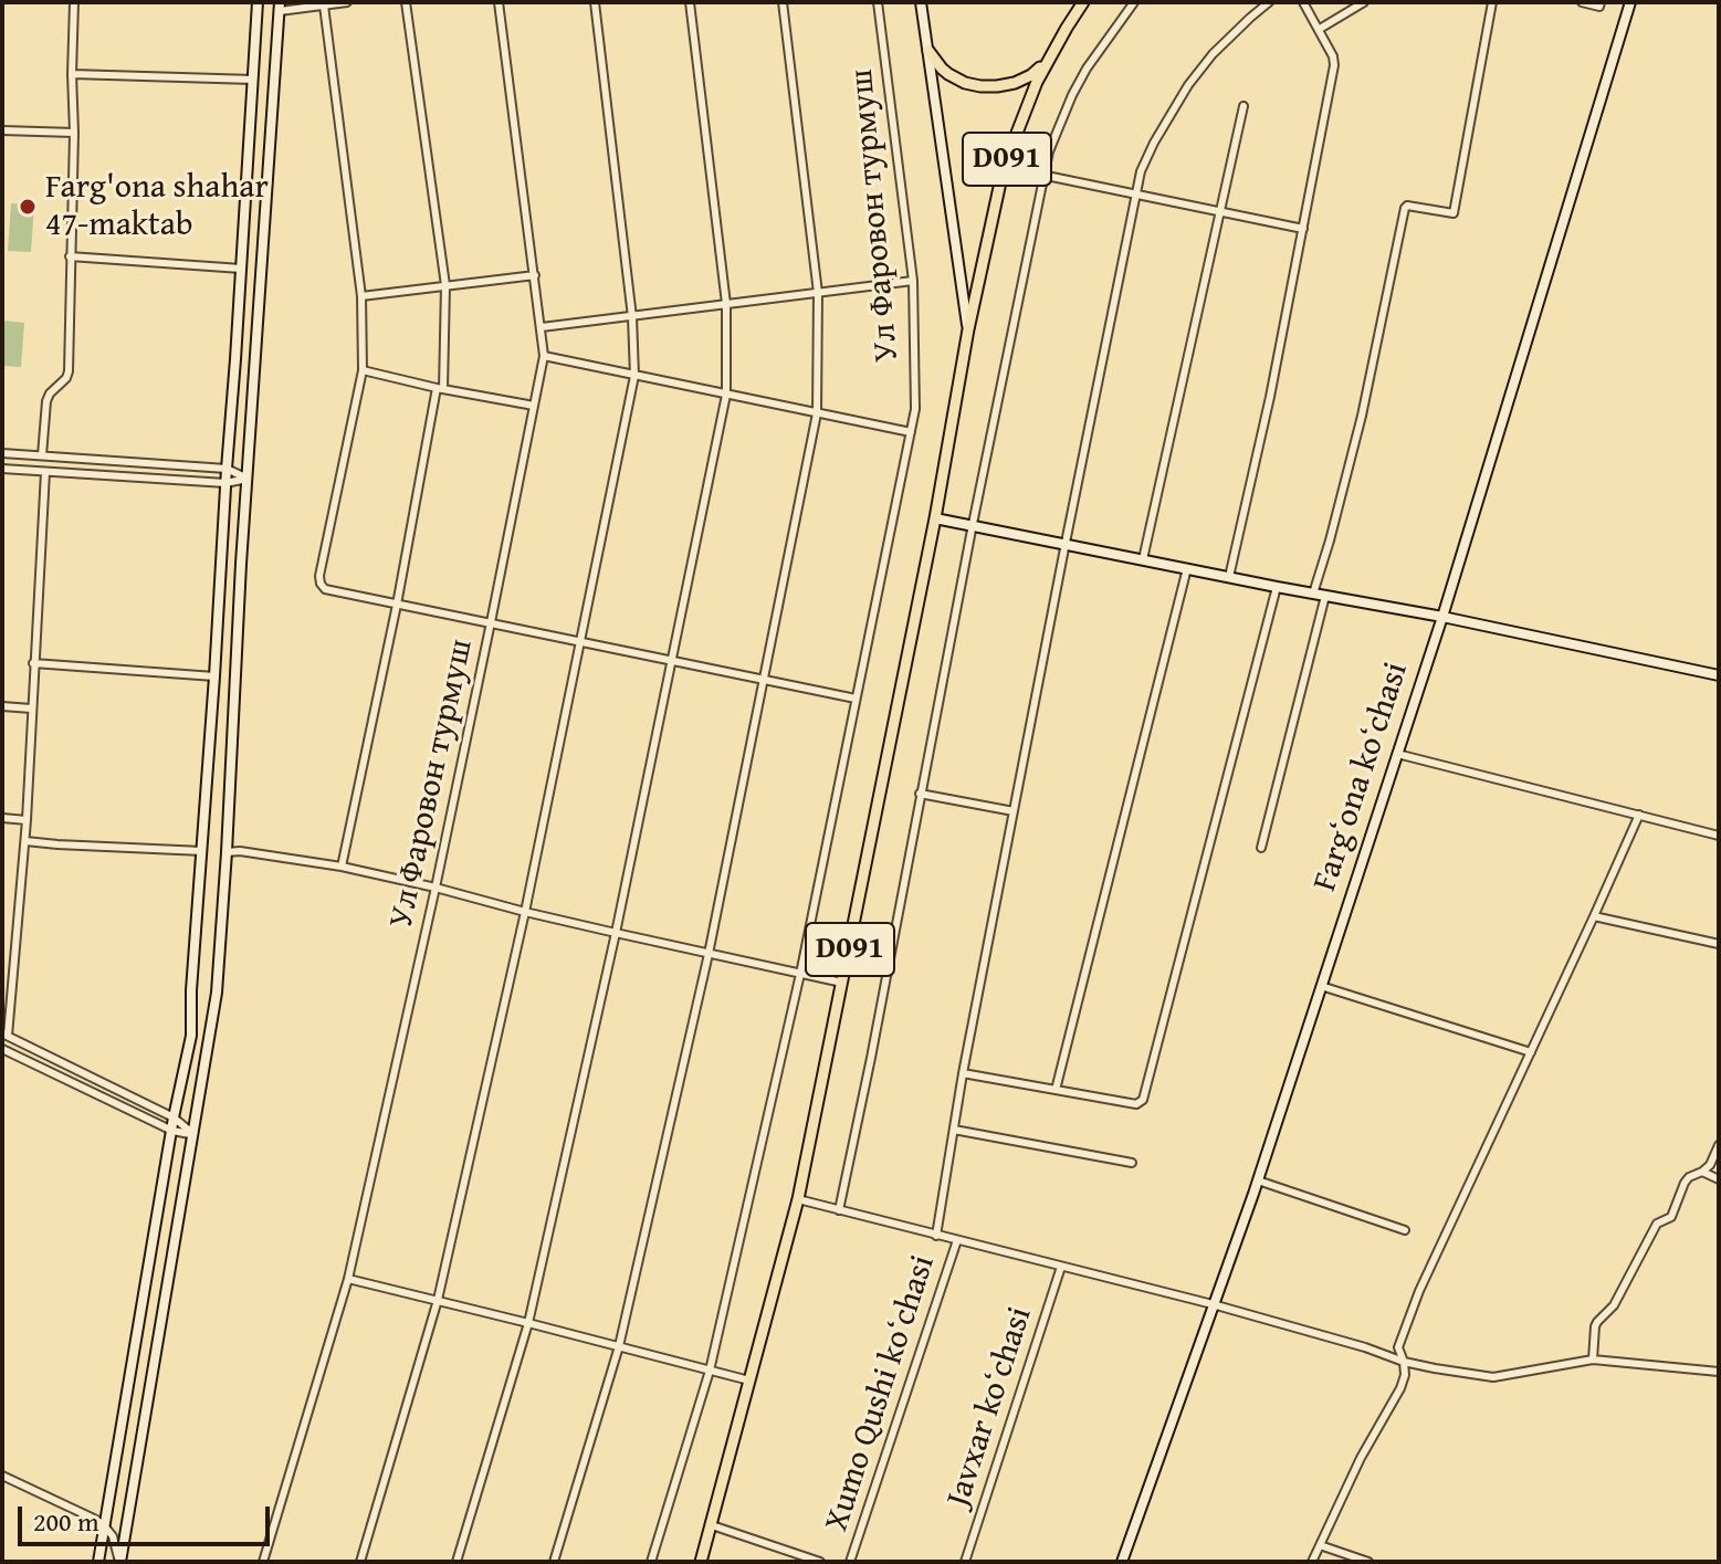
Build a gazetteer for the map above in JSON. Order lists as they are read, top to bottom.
{
  "streets": {
    "main road": ["D091"],
    "street": [
      "Ул Фаровон турмуш",
      "Fargʻona koʻchasi",
      "Xumo Qushi koʻchasi",
      "Javxar koʻchasi"
    ]
  },
  "places": ["Farg'ona shahar 47-maktab"],
  "scale_bar": "200 m"
}
